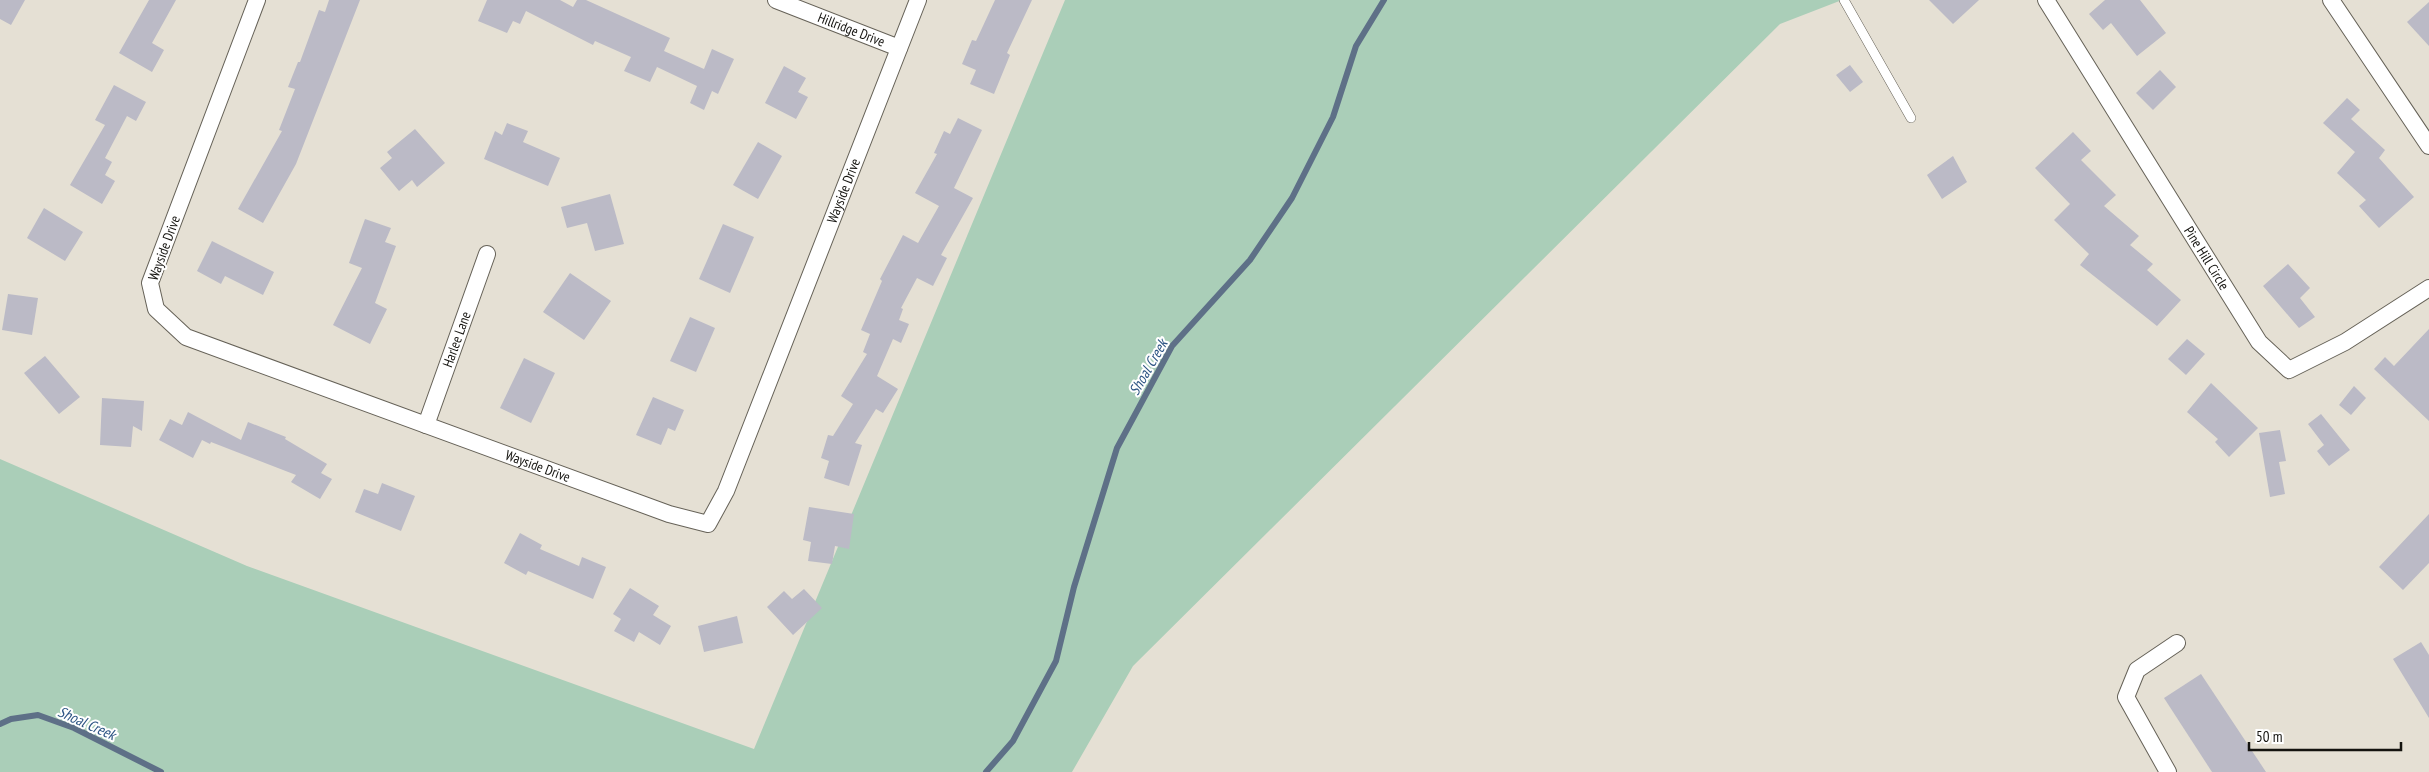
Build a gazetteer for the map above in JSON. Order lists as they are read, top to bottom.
{
  "streets": {
    "street": [
      "Hillridge Drive",
      "Wayside Drive",
      "Pine Hill Circle",
      "Harlee Lane"
    ]
  },
  "crossings": [
    ["Hillridge Drive", "Wayside Drive"],
    ["Wayside Drive", "Harlee Lane"]
  ],
  "water": ["Shoal Creek"],
  "scale_bar": "50 m"
}
